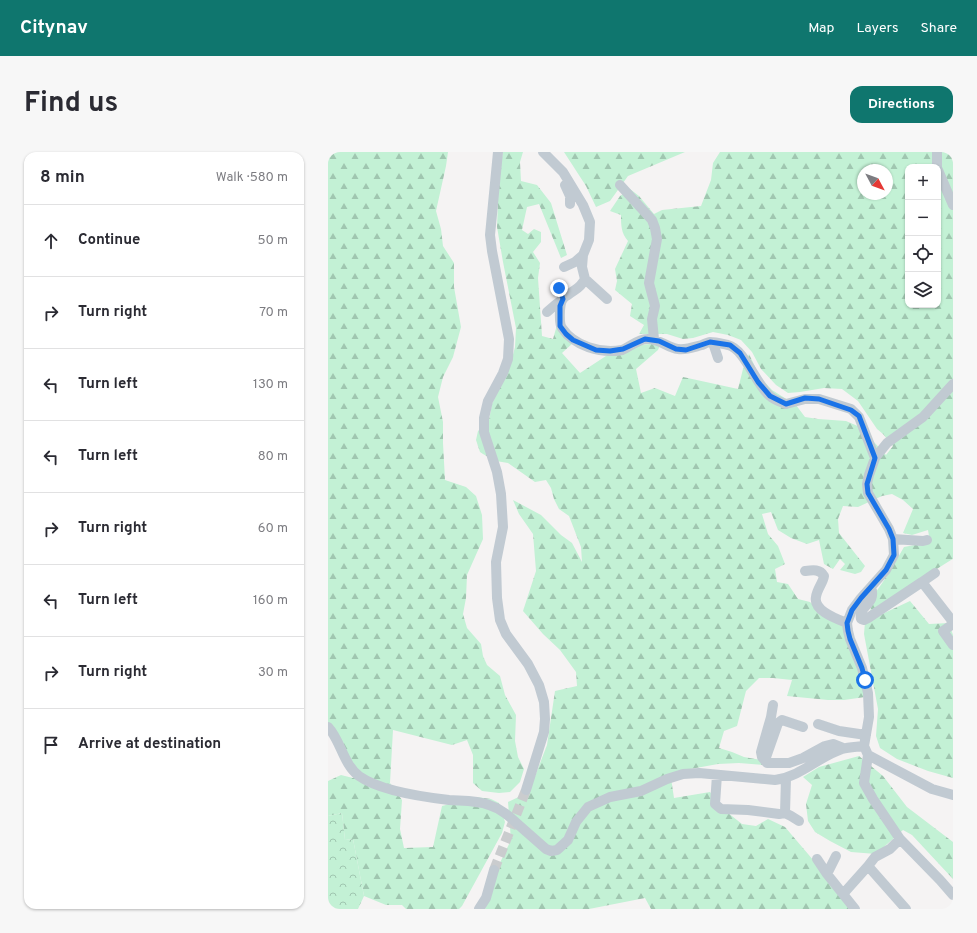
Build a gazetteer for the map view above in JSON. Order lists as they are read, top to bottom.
{
  "north": "bottom right",
  "page": {
    "header": "Citynav",
    "nav": ["Map", "Layers", "Share"],
    "title": "Find us",
    "buttons": "Directions",
    "heading": ["8 min", "Walk · 580 m"],
    "map_buttons": ["+", "−"],
    "list": [
      ["Continue", "50 m"],
      ["Turn right", "70 m"],
      ["Turn left", "130 m"],
      ["Turn left", "80 m"],
      ["Turn right", "60 m"],
      ["Turn left", "160 m"],
      ["Turn right", "30 m"],
      "Arrive at destination"
    ]
  }
}
